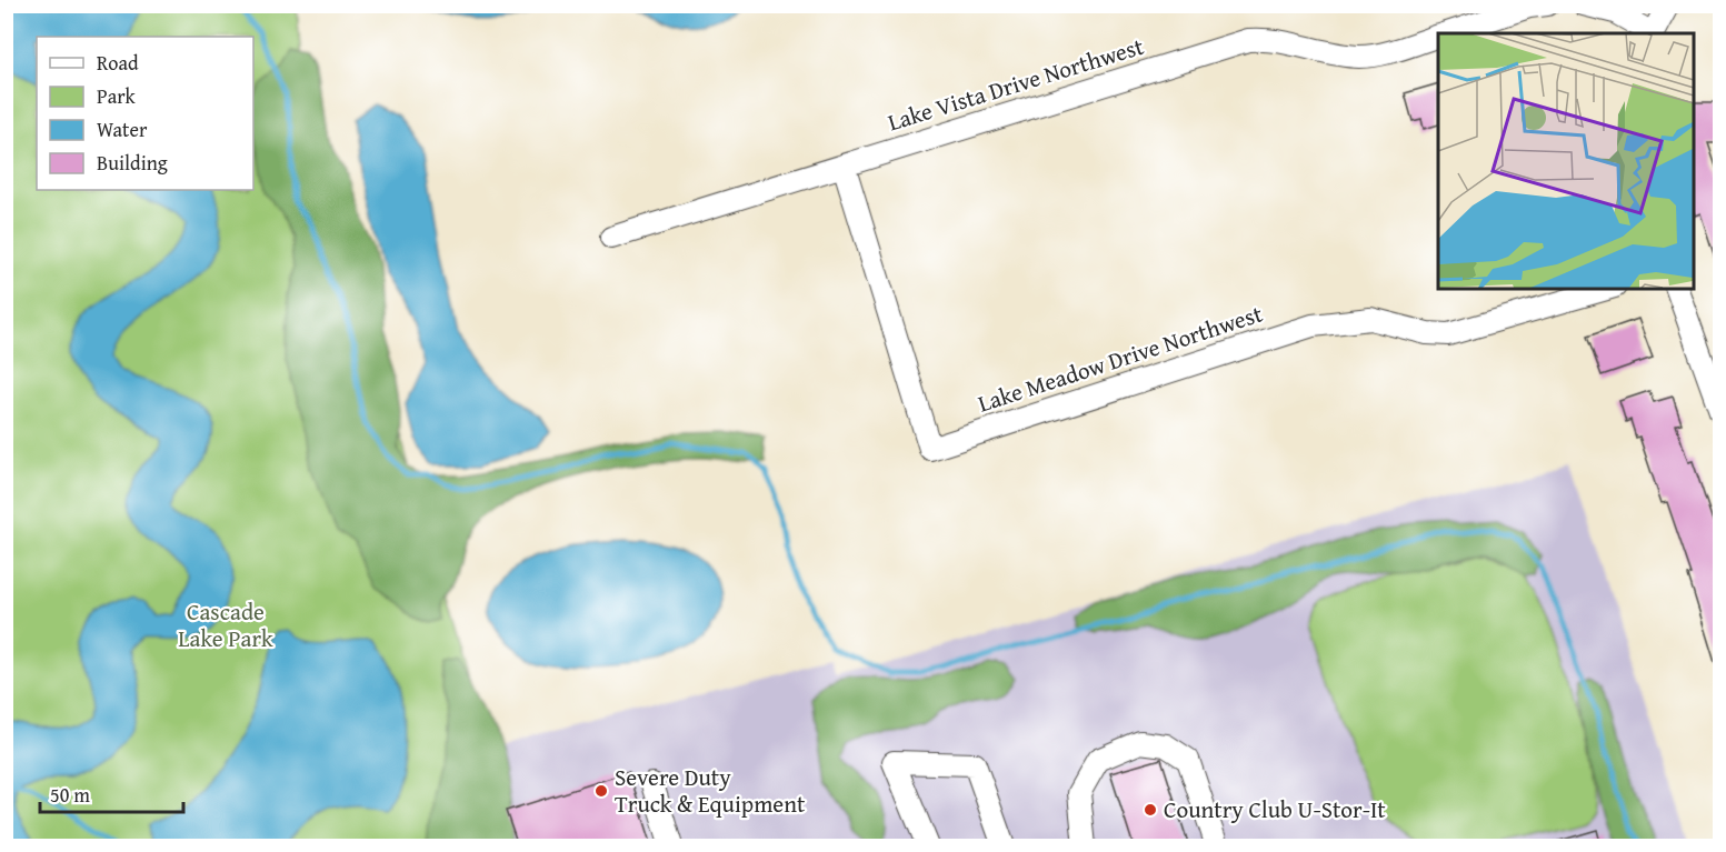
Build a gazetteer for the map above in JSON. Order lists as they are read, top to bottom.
{
  "streets": {
    "street": ["Lake Vista Drive Northwest", "Lake Meadow Drive Northwest"]
  },
  "crossings": [
    ["Lake Vista Drive Northwest", "Lake Meadow Drive Northwest"]
  ],
  "parks": ["Cascade Lake Park"],
  "places": ["Severe Duty Truck & Equipment", "Country Club U-Stor-It"],
  "legend": [
    "Road",
    "Park",
    "Water",
    "Building"
  ],
  "scale_bar": "50 m"
}
